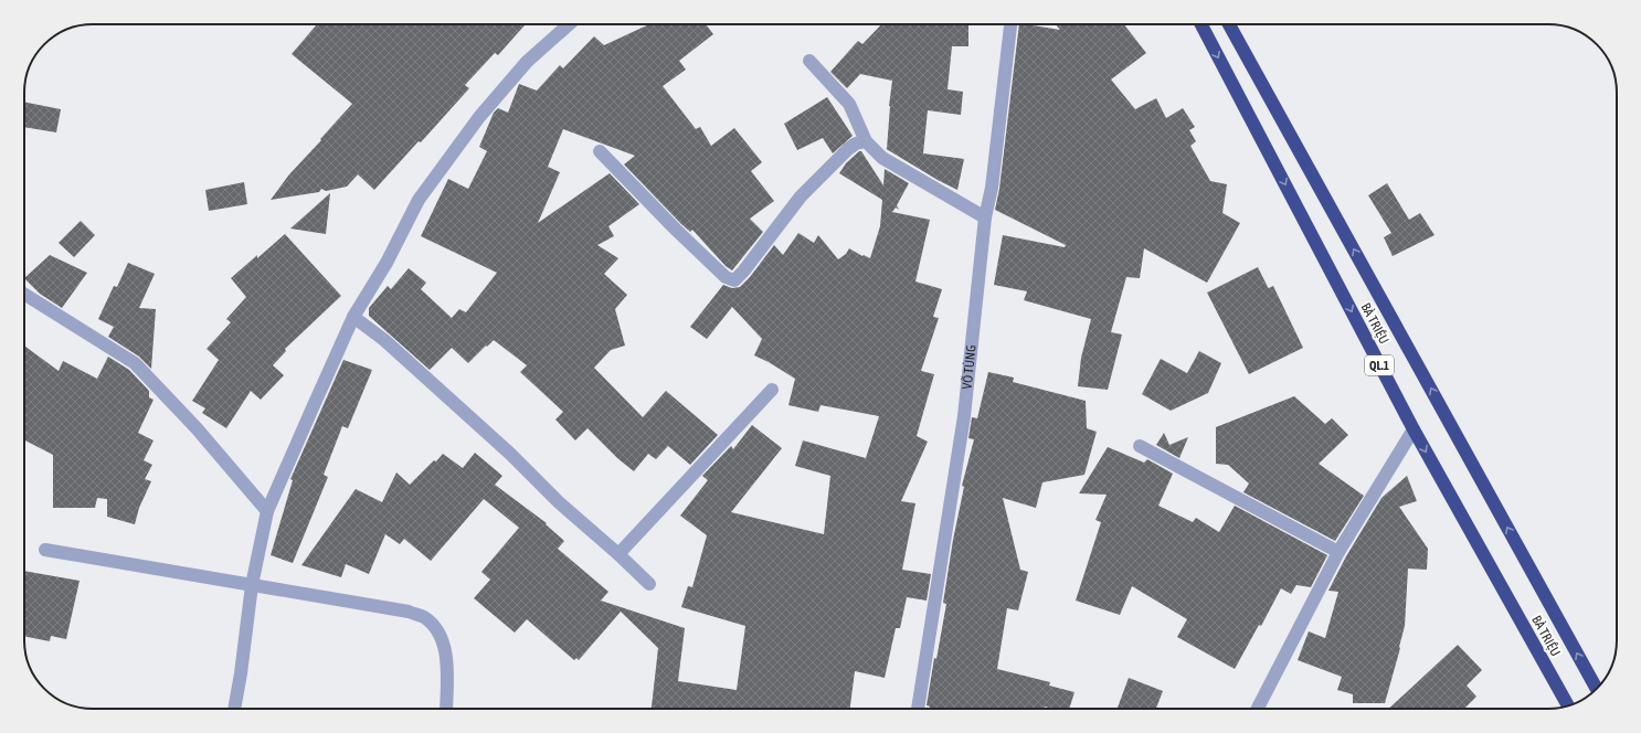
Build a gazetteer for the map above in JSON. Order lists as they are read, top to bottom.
{
  "streets": {
    "highway": ["BÀ TRIỆU", "QL.1"],
    "street": ["VÕ TÙNG"]
  }
}
